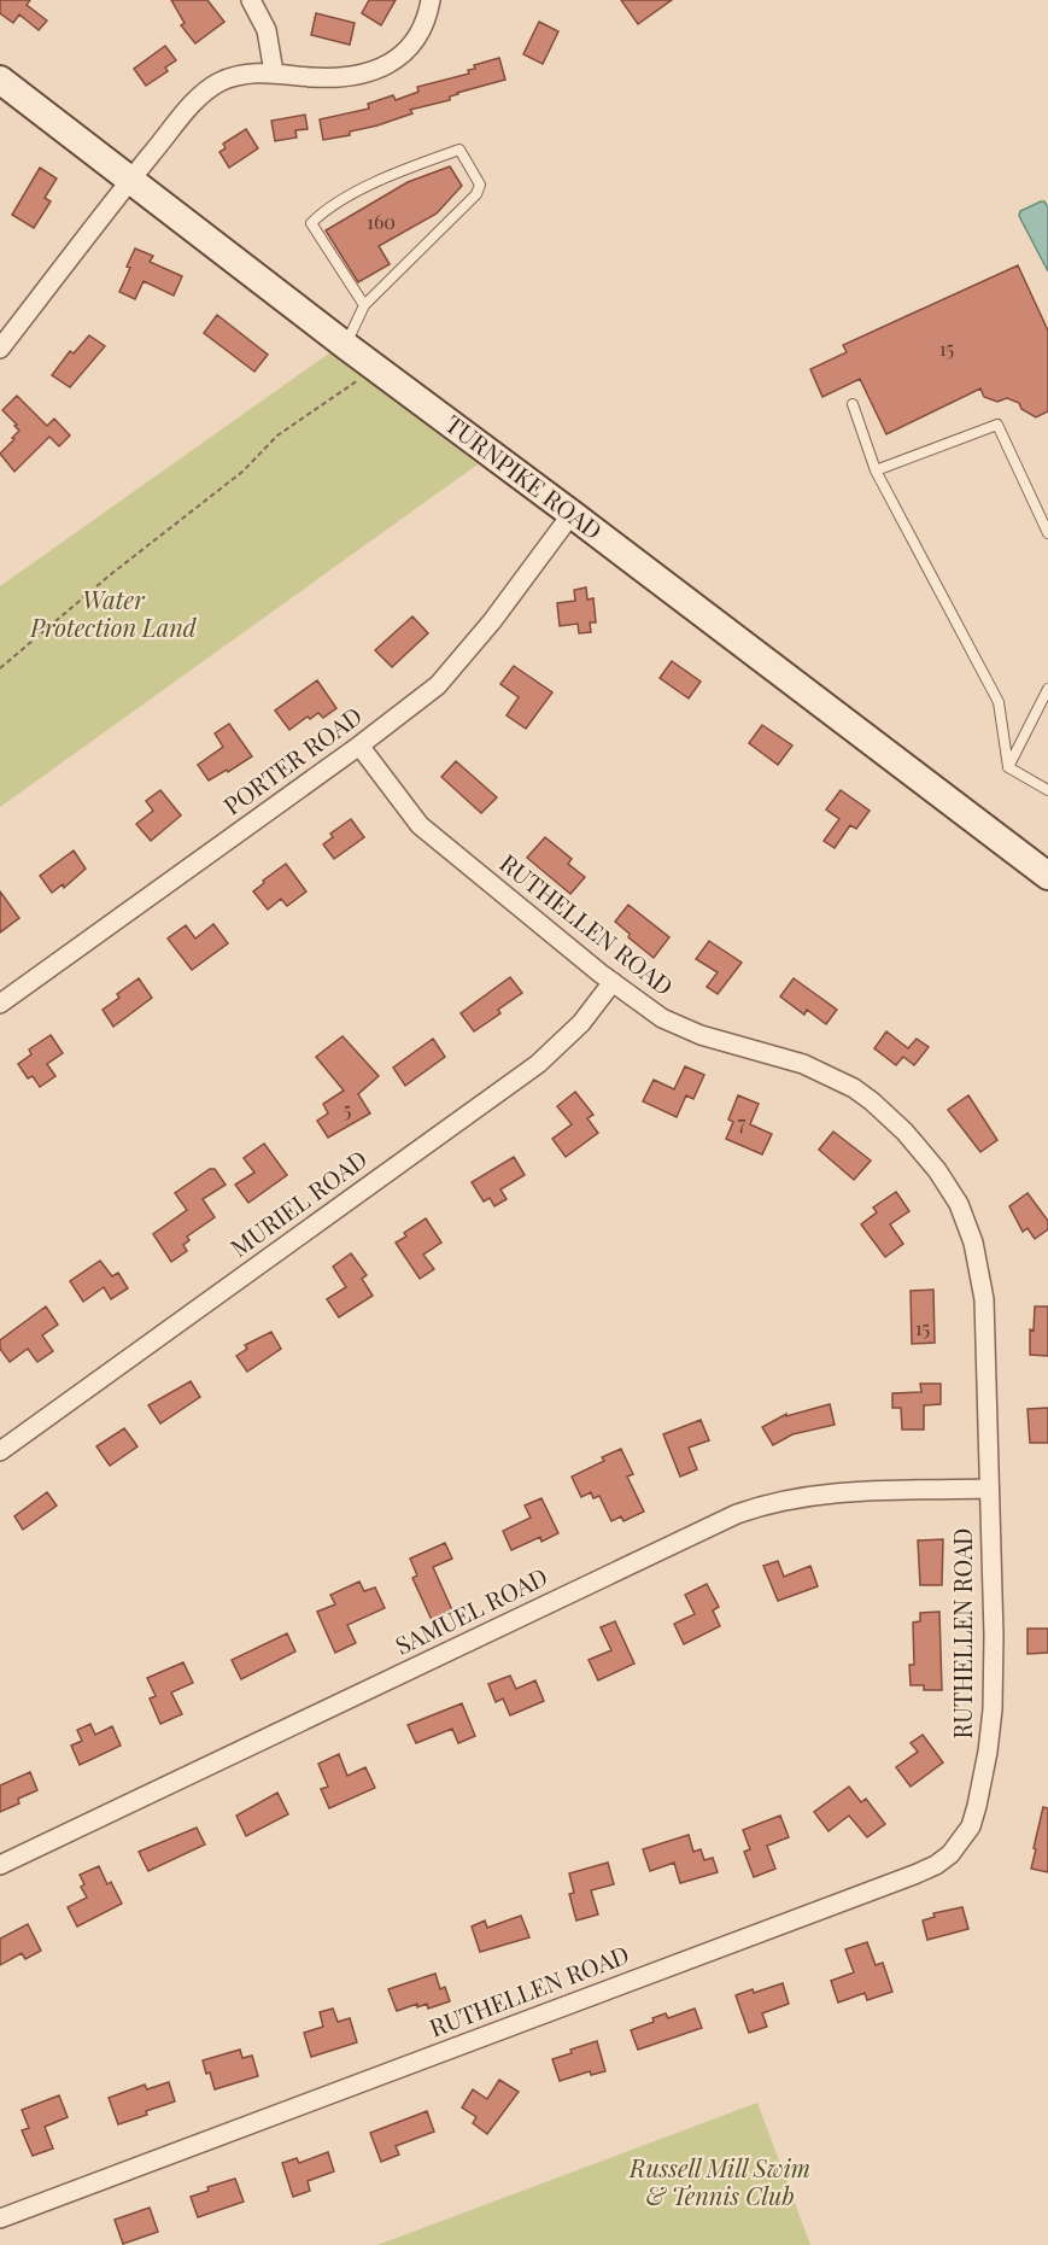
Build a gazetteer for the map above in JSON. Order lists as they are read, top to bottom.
{
  "streets": {
    "main road": ["TURNPIKE ROAD"],
    "street": [
      "PORTER ROAD",
      "RUTHELLEN ROAD",
      "MURIEL ROAD",
      "SAMUEL ROAD"
    ]
  },
  "crossings": [
    ["TURNPIKE ROAD", "PORTER ROAD"],
    ["PORTER ROAD", "RUTHELLEN ROAD"],
    ["RUTHELLEN ROAD", "MURIEL ROAD"],
    ["RUTHELLEN ROAD", "SAMUEL ROAD"]
  ],
  "parks": ["Water Protection Land", "Russell Mill Swim & Tennis Club"],
  "house_numbers": [
    "160",
    "15",
    "5",
    "7",
    "15"
  ]
}
